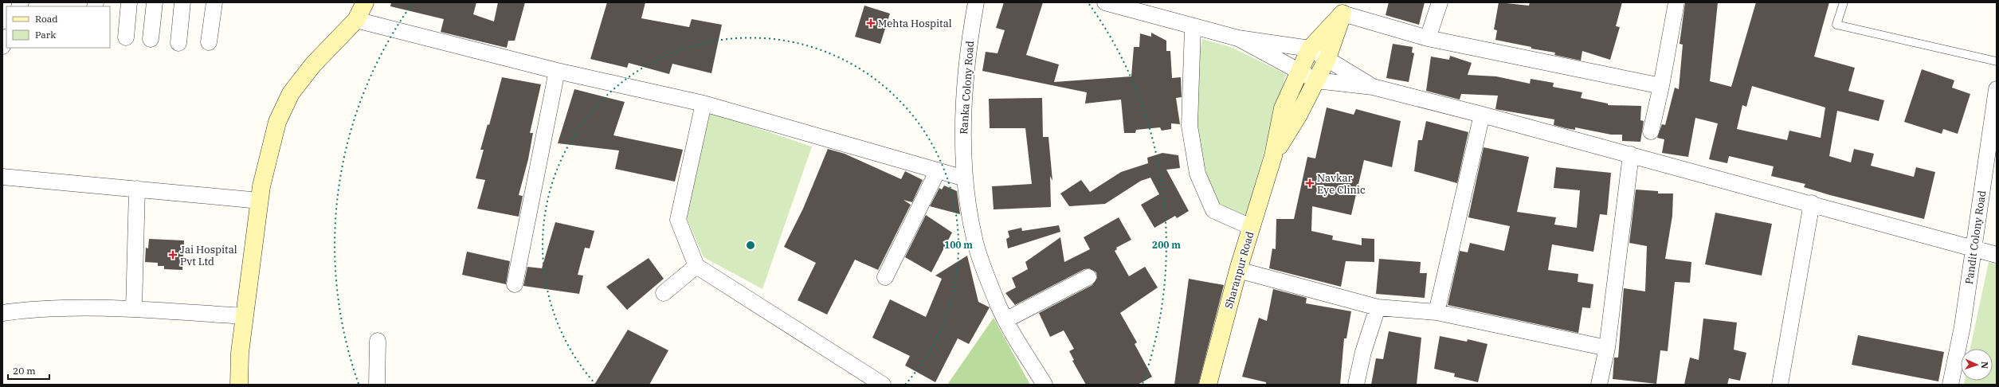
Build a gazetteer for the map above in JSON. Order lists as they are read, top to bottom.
{
  "streets": {
    "main road": ["Sharanpur Road"],
    "street": ["Ranka Colony Road", "Pandit Colony Road"]
  },
  "places": {
    "health": ["Mehta Hospital", "Navkar Eye Clinic", "Jai Hospital Pvt Ltd"]
  },
  "legend": ["Road", "Park"],
  "scale_bar": "20 m",
  "north": "right",
  "rings": ["100 m", "200 m"]
}
